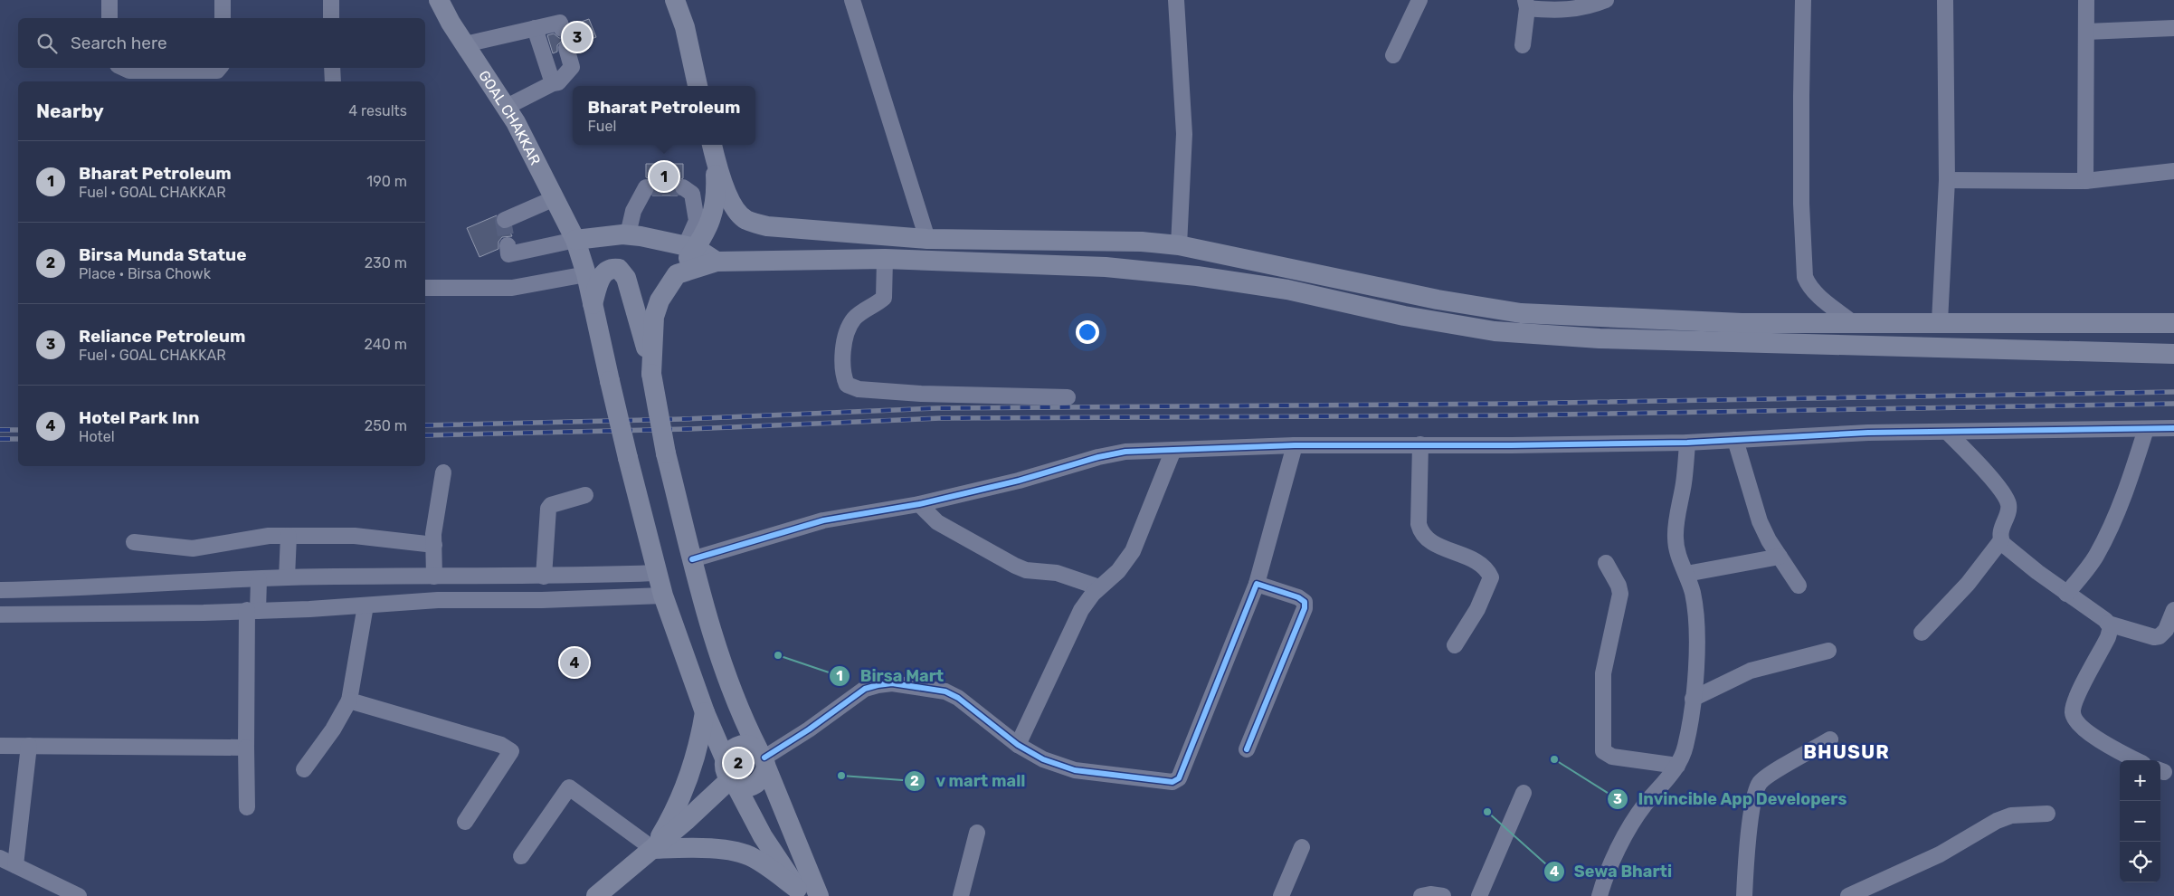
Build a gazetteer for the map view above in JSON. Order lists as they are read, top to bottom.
{
  "streets": {
    "main road": ["GOAL CHAKKAR"]
  },
  "districts": ["BHUSUR"],
  "places": [
    "Birsa Mart",
    "Invincible App Developers",
    "v mart mall",
    "Sewa Bharti"
  ],
  "page": {
    "search": "Search here",
    "pins": [
      "3",
      "1",
      "4",
      "2"
    ],
    "heading": ["Nearby", "4 results"],
    "popup": ["Bharat Petroleum", "Fuel"],
    "list": [
      {
        "mark": "1",
        "name": "Bharat Petroleum",
        "note": "Fuel · GOAL CHAKKAR",
        "value": "190 m"
      },
      {
        "mark": "2",
        "name": "Birsa Munda Statue",
        "note": "Place · Birsa Chowk",
        "value": "230 m"
      },
      {
        "mark": "3",
        "name": "Reliance Petroleum",
        "note": "Fuel · GOAL CHAKKAR",
        "value": "240 m"
      },
      {
        "mark": "4",
        "name": "Hotel Park Inn",
        "note": "Hotel",
        "value": "250 m"
      }
    ],
    "map_buttons": ["+", "−"]
  }
}
